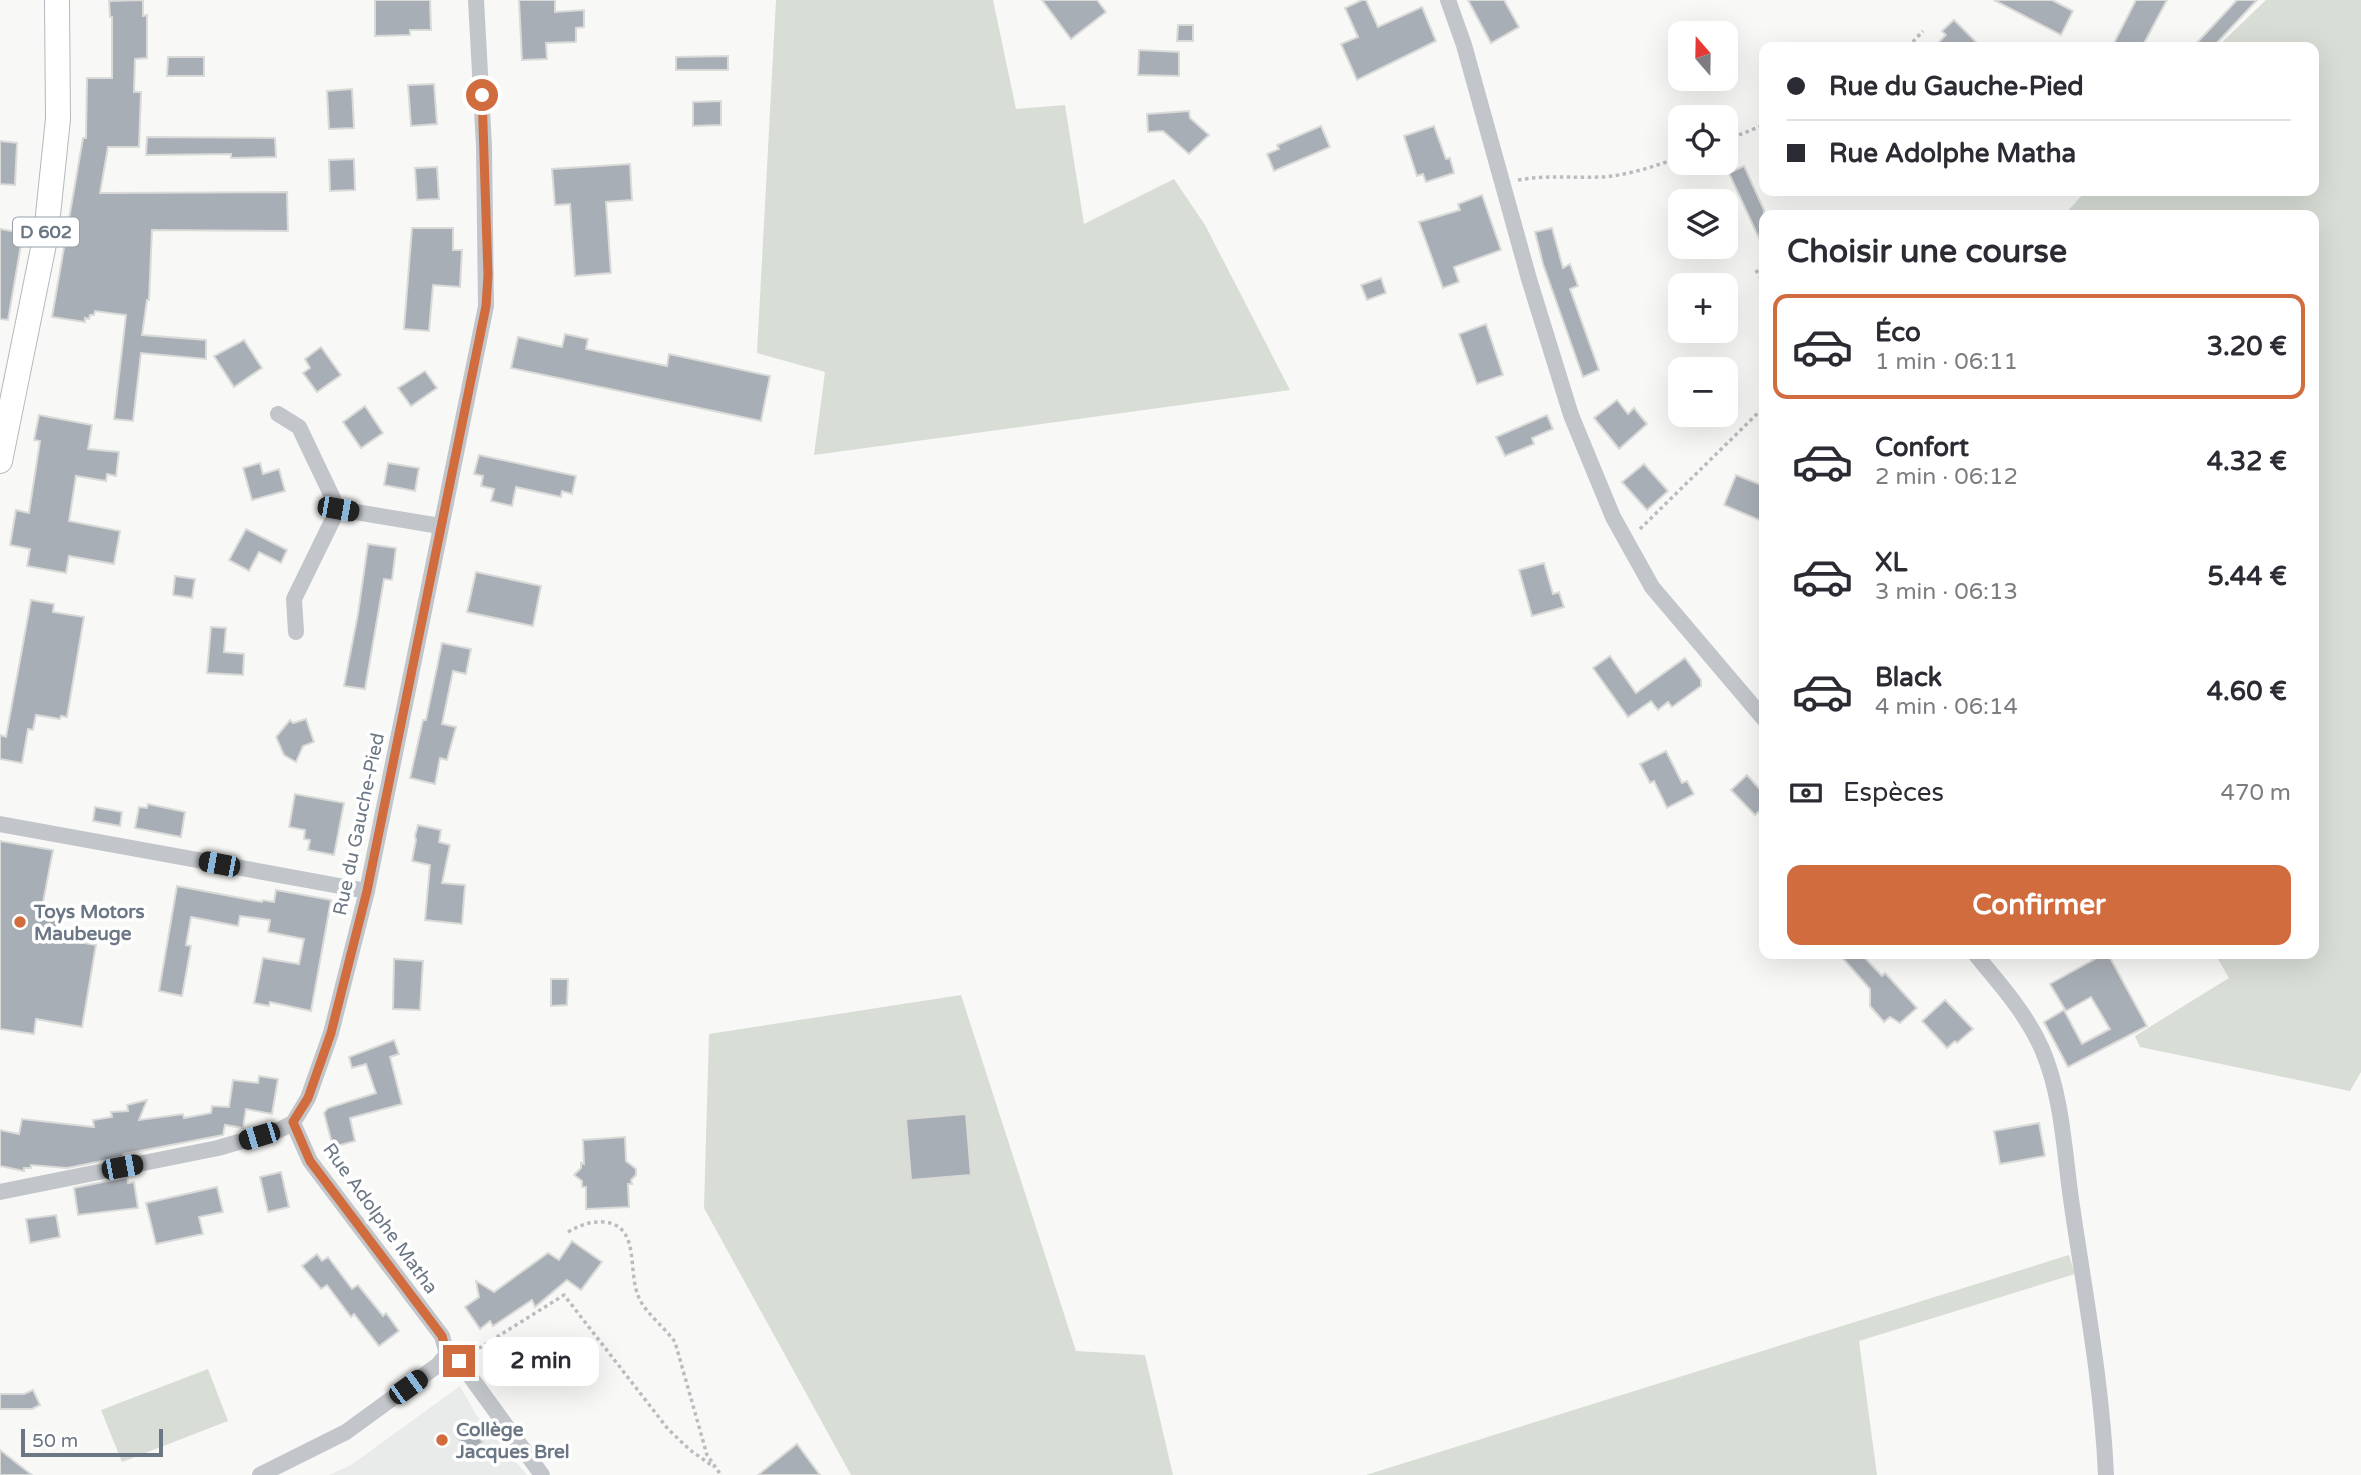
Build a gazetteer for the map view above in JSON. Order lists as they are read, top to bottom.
{
  "streets": {
    "main road": ["D 602"],
    "street": ["Rue du Gauche-Pied", "Rue Adolphe Matha"]
  },
  "crossings": [
    ["Rue du Gauche-Pied", "Rue Adolphe Matha"]
  ],
  "places": ["Toys Motors Maubeuge", "Collège Jacques Brel"],
  "scale_bar": "50 m",
  "north": "top",
  "page": {
    "map_buttons": ["+", "−"],
    "banner": ["Rue du Gauche-Pied", "Rue Adolphe Matha"],
    "heading": "Choisir une course",
    "list": [
      {
        "name": "Éco",
        "note": "1 min · 06:11",
        "value": "3.20 €"
      },
      {
        "name": "Confort",
        "note": "2 min · 06:12",
        "value": "4.32 €"
      },
      {
        "name": "XL",
        "note": "3 min · 06:13",
        "value": "5.44 €"
      },
      {
        "name": "Black",
        "note": "4 min · 06:14",
        "value": "4.60 €"
      }
    ],
    "pay": ["Espèces", "470 m"],
    "buttons": "Confirmer",
    "bubble": "2 min",
    "scale": "50 m"
  }
}
